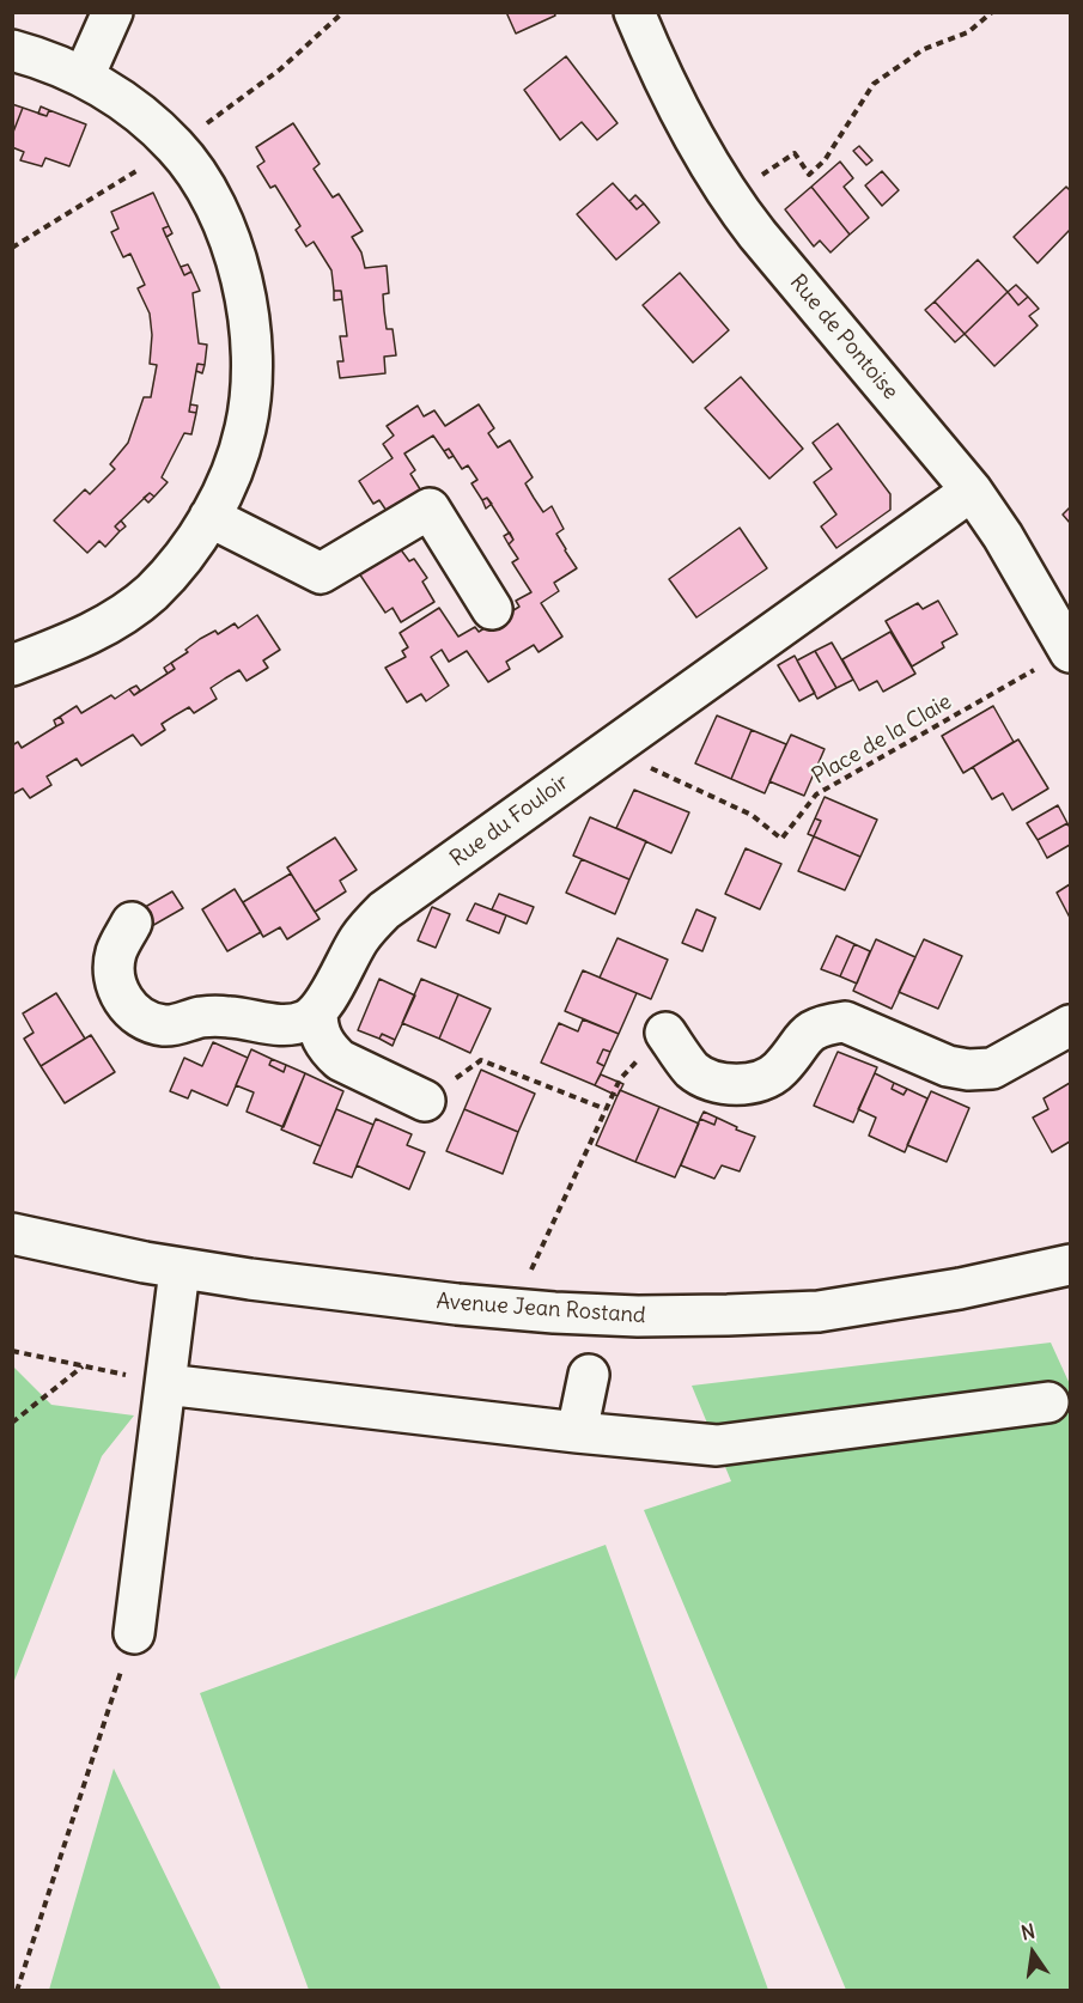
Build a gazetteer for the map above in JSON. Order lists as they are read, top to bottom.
{
  "streets": {
    "street": ["Rue de Pontoise", "Rue du Fouloir", "Avenue Jean Rostand"],
    "path": ["Place de la Claie"]
  },
  "crossings": [
    ["Rue de Pontoise", "Place de la Claie"],
    ["Rue de Pontoise", "Rue du Fouloir"],
    ["Place de la Claie", "Rue du Fouloir"]
  ],
  "north": "top"
}
